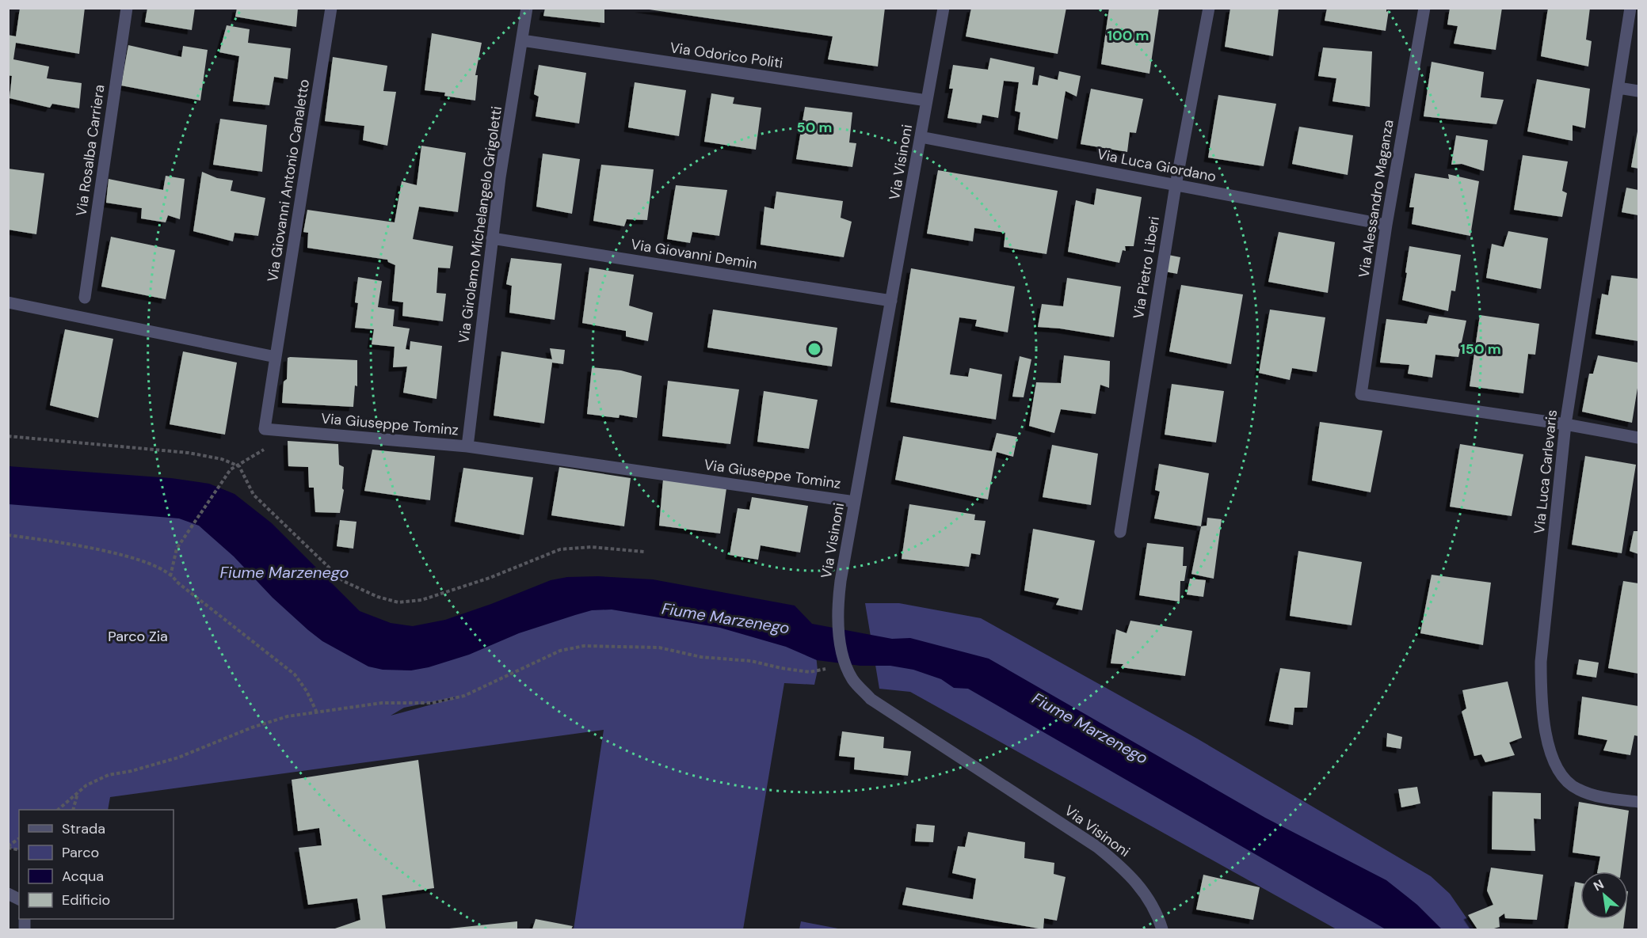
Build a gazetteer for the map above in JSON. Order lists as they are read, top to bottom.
{
  "streets": {
    "street": [
      "Via Odorico Politi",
      "Via Rosalba Carriera",
      "Via Visinoni",
      "Via Luca Giordano",
      "Via Giovanni Antonio Canaletto",
      "Via Alessandro Maganza",
      "Via Girolamo Michelangelo Grigoletti",
      "Via Giovanni Demin",
      "Via Pietro Liberi",
      "Via Giuseppe Tominz",
      "Via Luca Carlevaris"
    ]
  },
  "crossings": [
    ["Via Odorico Politi", "Via Visinoni"],
    ["Via Odorico Politi", "Via Girolamo Michelangelo Grigoletti"],
    ["Via Visinoni", "Via Luca Giordano"],
    ["Via Visinoni", "Via Giovanni Demin"],
    ["Via Visinoni", "Via Giuseppe Tominz"],
    ["Via Luca Giordano", "Via Alessandro Maganza"],
    ["Via Luca Giordano", "Via Pietro Liberi"],
    ["Via Alessandro Maganza", "Via Luca Carlevaris"],
    ["Via Girolamo Michelangelo Grigoletti", "Via Giovanni Demin"],
    ["Via Girolamo Michelangelo Grigoletti", "Via Giuseppe Tominz"]
  ],
  "water": ["Fiume Marzenego"],
  "parks": ["Parco Zia"],
  "legend": [
    "Strada",
    "Parco",
    "Acqua",
    "Edificio"
  ],
  "north": "top left",
  "rings": ["100 m", "50 m", "150 m"]
}
